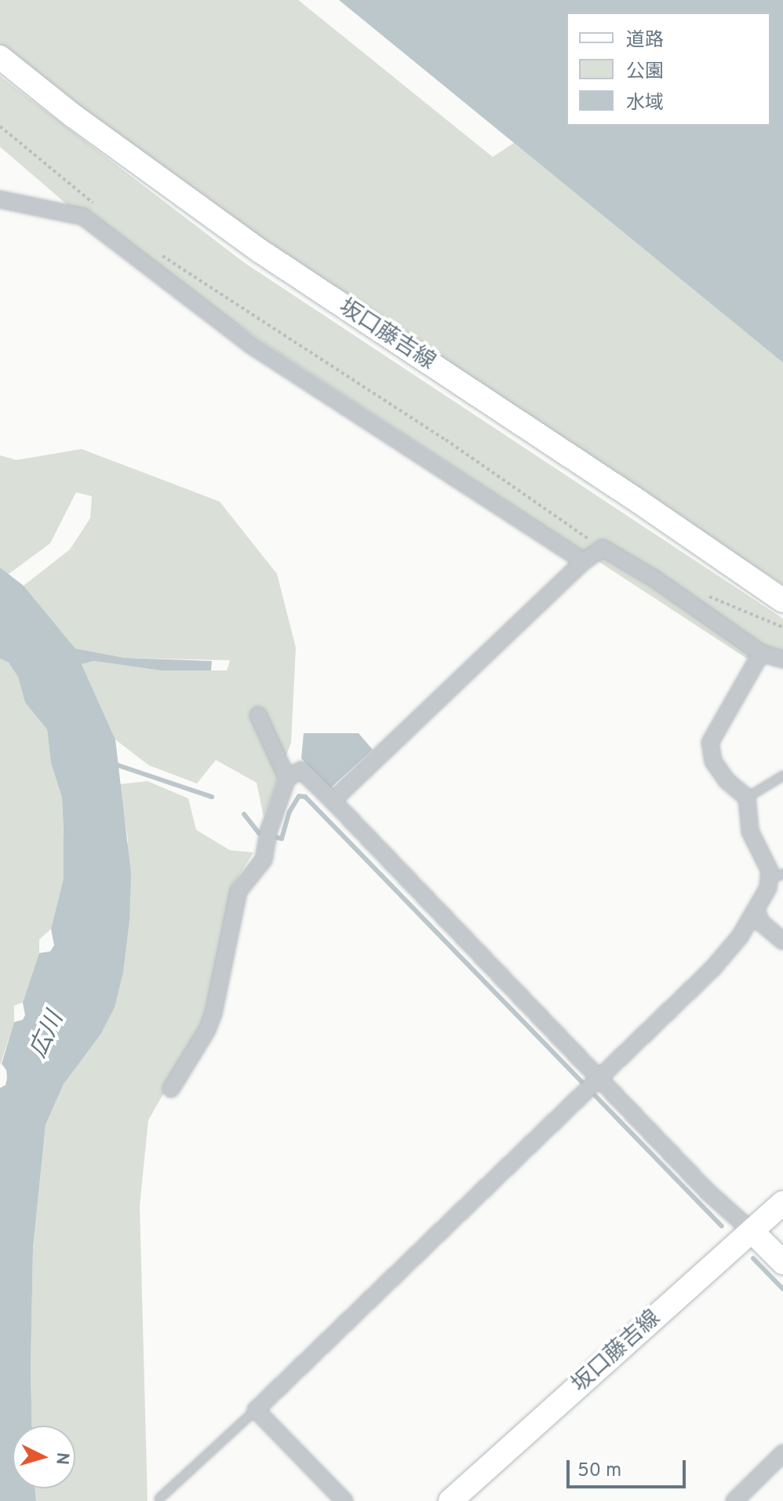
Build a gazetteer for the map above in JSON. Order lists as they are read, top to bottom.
{
  "streets": {
    "main road": ["坂口藤吉線"]
  },
  "water": ["広川"],
  "legend": ["道路", "公園", "水域"],
  "scale_bar": "50 m",
  "north": "right"
}
